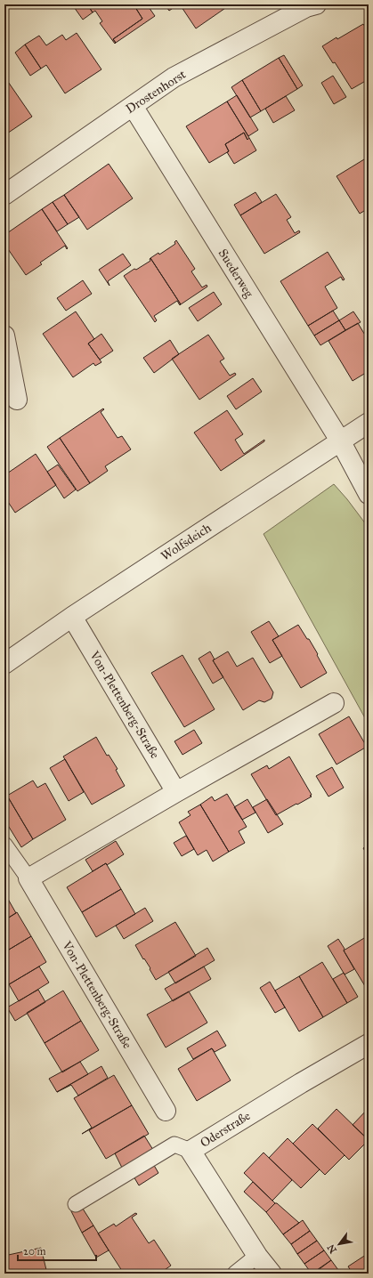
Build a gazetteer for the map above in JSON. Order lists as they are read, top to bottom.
{
  "streets": {
    "street": [
      "Drostenhorst",
      "Suederweg",
      "Wolfsdeich",
      "Von-Plettenberg-Straße",
      "Oderstraße"
    ]
  },
  "crossings": [
    ["Drostenhorst", "Suederweg"],
    ["Suederweg", "Wolfsdeich"],
    ["Wolfsdeich", "Von-Plettenberg-Straße"]
  ],
  "scale_bar": "20 m",
  "north": "bottom left"
}
